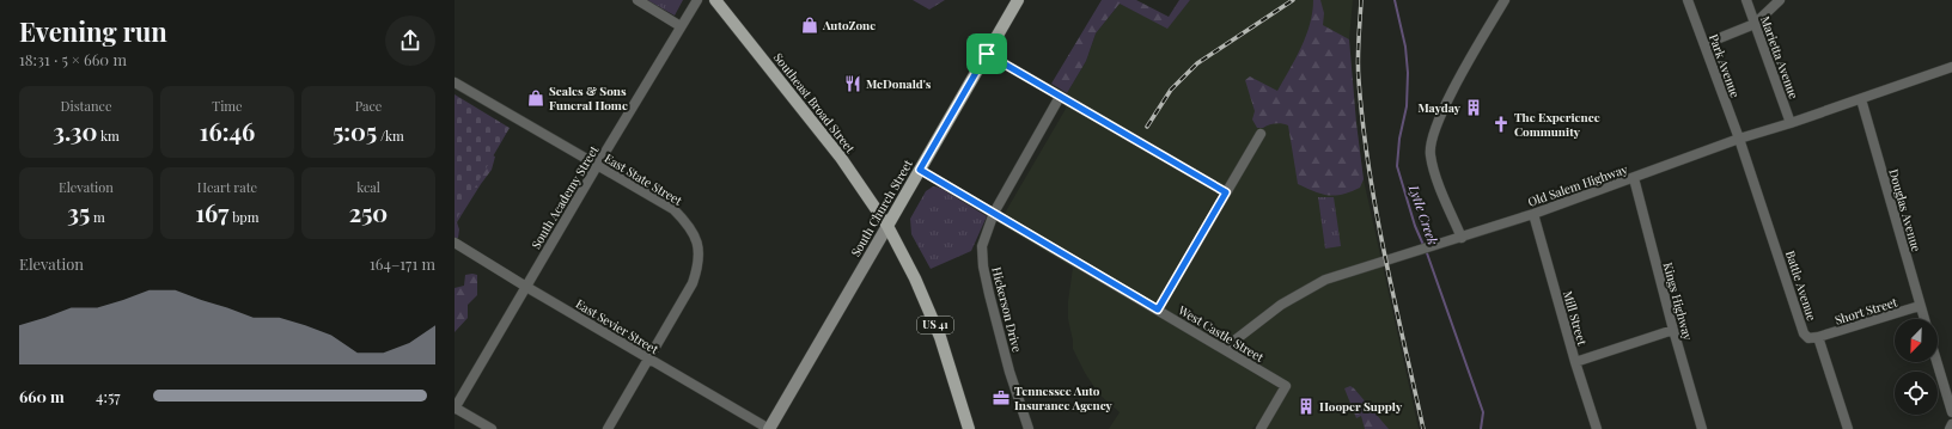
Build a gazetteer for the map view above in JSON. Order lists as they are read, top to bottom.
{
  "streets": {
    "main road": ["Southeast Broad Street", "South Church Street", "US 41"],
    "street": [
      "Marietta Avenue",
      "Park Avenue",
      "East State Street",
      "Old Salem Highway",
      "South Academy Street",
      "Douglas Avenue",
      "Battle Avenue",
      "Kings Highway",
      "Hickerson Drive",
      "Short Street",
      "Mill Street",
      "East Sevier Street",
      "West Castle Street"
    ]
  },
  "crossings": [
    ["Marietta Avenue", "Old Salem Highway"],
    ["Park Avenue", "Old Salem Highway"],
    ["Park Avenue", "Battle Avenue"],
    ["Southeast Broad Street", "South Church Street"],
    ["Southeast Broad Street", "US 41"],
    ["East State Street", "South Academy Street"],
    ["East State Street", "East Sevier Street"],
    ["Old Salem Highway", "Douglas Avenue"],
    ["Old Salem Highway", "Battle Avenue"],
    ["Old Salem Highway", "Kings Highway"],
    ["Old Salem Highway", "Mill Street"],
    ["Old Salem Highway", "West Castle Street"],
    ["South Academy Street", "East Sevier Street"],
    ["South Church Street", "US 41"],
    ["South Church Street", "East Sevier Street"],
    ["South Church Street", "West Castle Street"],
    ["Douglas Avenue", "Short Street"],
    ["Battle Avenue", "Short Street"],
    ["Hickerson Drive", "West Castle Street"]
  ],
  "water": ["Lytle Creek"],
  "places": {
    "shop": ["AutoZone", "Scales & Sons Funeral Home"],
    "restaurant": ["McDonald's"],
    "building": ["Mayday", "Hooper Supply"],
    "church": ["The Experience Community"],
    "office": ["Tennessee Auto Insurance Agency"]
  },
  "north": "bottom left",
  "page": {
    "heading": ["Evening run", "18:31 · 5 × 660 m"],
    "stats": [
      ["Distance", "3.30 km"],
      ["Time", "16:46"],
      ["Pace", "5:05 /km"],
      ["Elevation", "35 m"],
      ["Heart rate", "167 bpm"],
      ["kcal", "250"]
    ],
    "chart": ["Elevation", "164–171 m"],
    "list": [
      {
        "name": "660 m",
        "note": "4:57"
      }
    ]
  }
}
